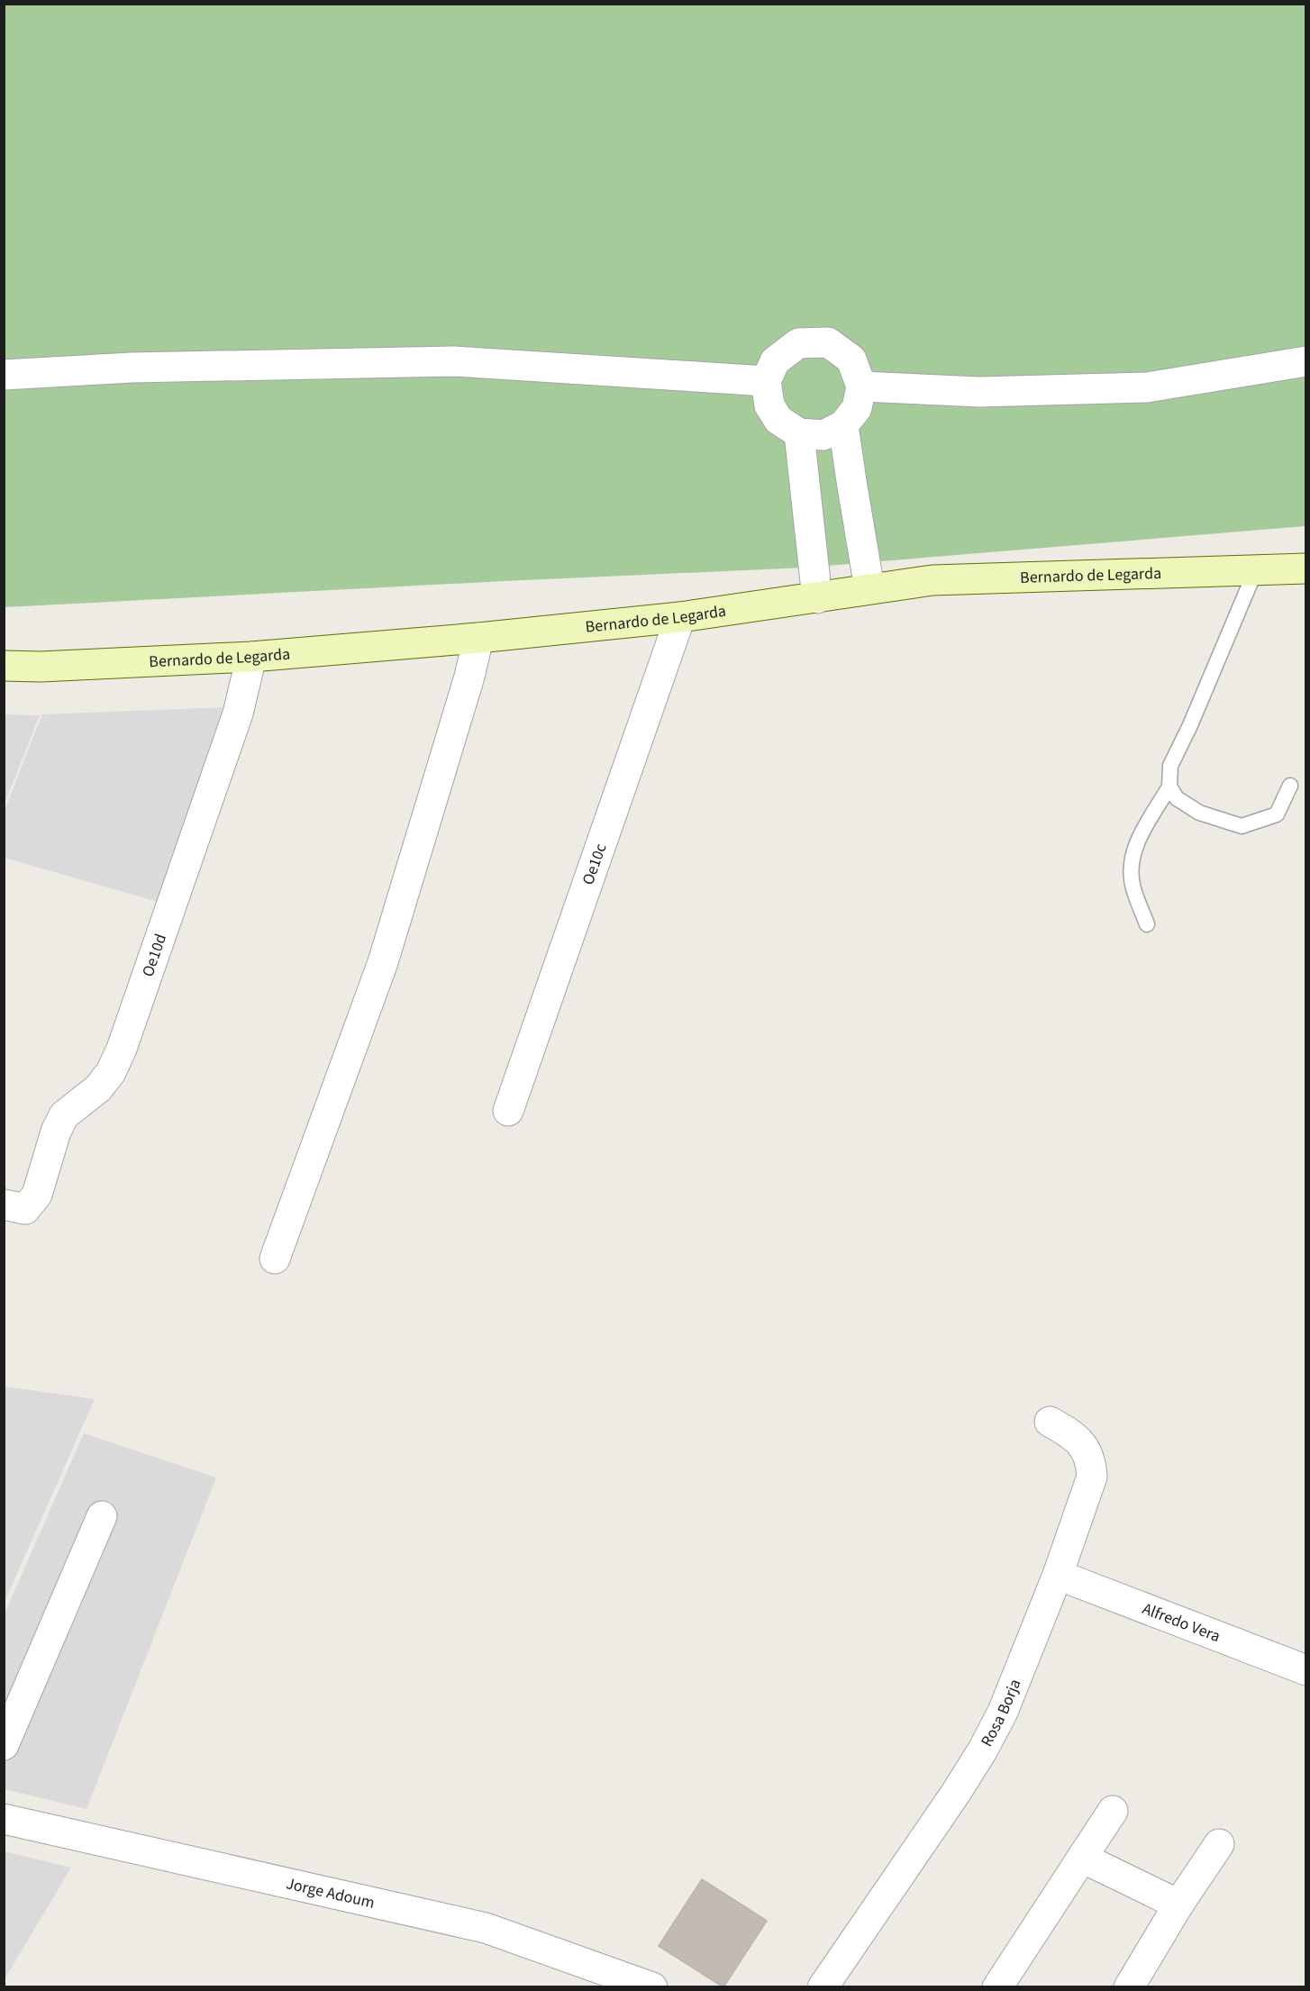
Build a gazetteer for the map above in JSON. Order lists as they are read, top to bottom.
{
  "streets": {
    "street": [
      "Bernardo de Legarda",
      "Oe10c",
      "Oe10d",
      "Alfredo Vera",
      "Rosa Borja",
      "Jorge Adoum"
    ]
  },
  "crossings": [
    ["Bernardo de Legarda", "Oe10c"],
    ["Bernardo de Legarda", "Oe10d"],
    ["Alfredo Vera", "Rosa Borja"]
  ]
}
